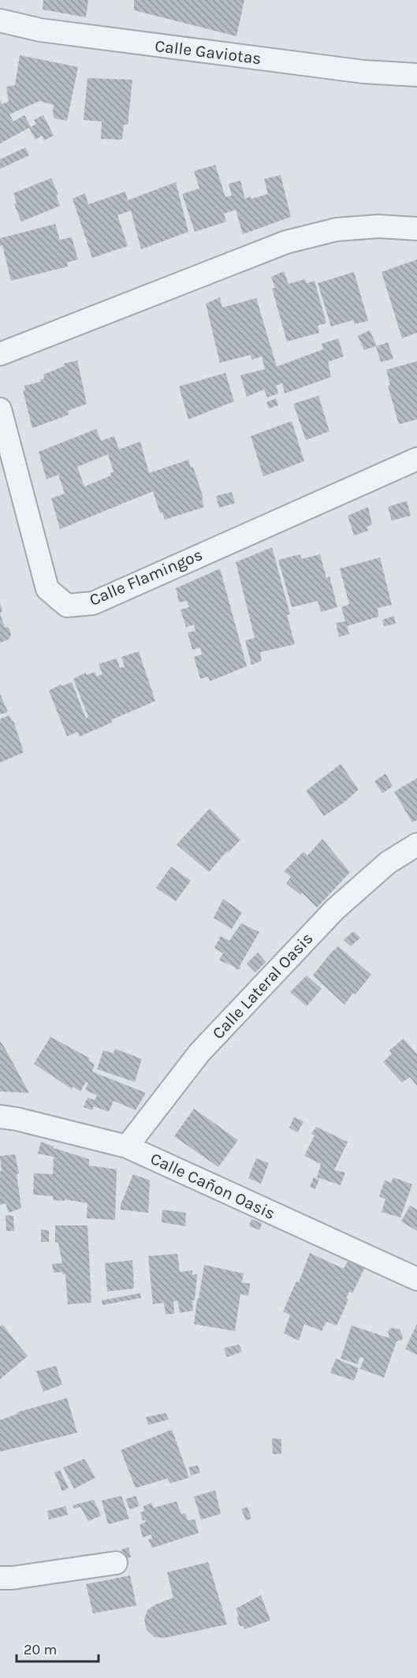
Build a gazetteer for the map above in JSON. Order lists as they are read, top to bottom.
{
  "streets": {
    "street": [
      "Calle Gaviotas",
      "Calle Flamingos",
      "Calle Lateral Oasis",
      "Calle Cañon Oasis"
    ]
  },
  "crossings": [
    ["Calle Lateral Oasis", "Calle Cañon Oasis"]
  ],
  "scale_bar": "20 m"
}
